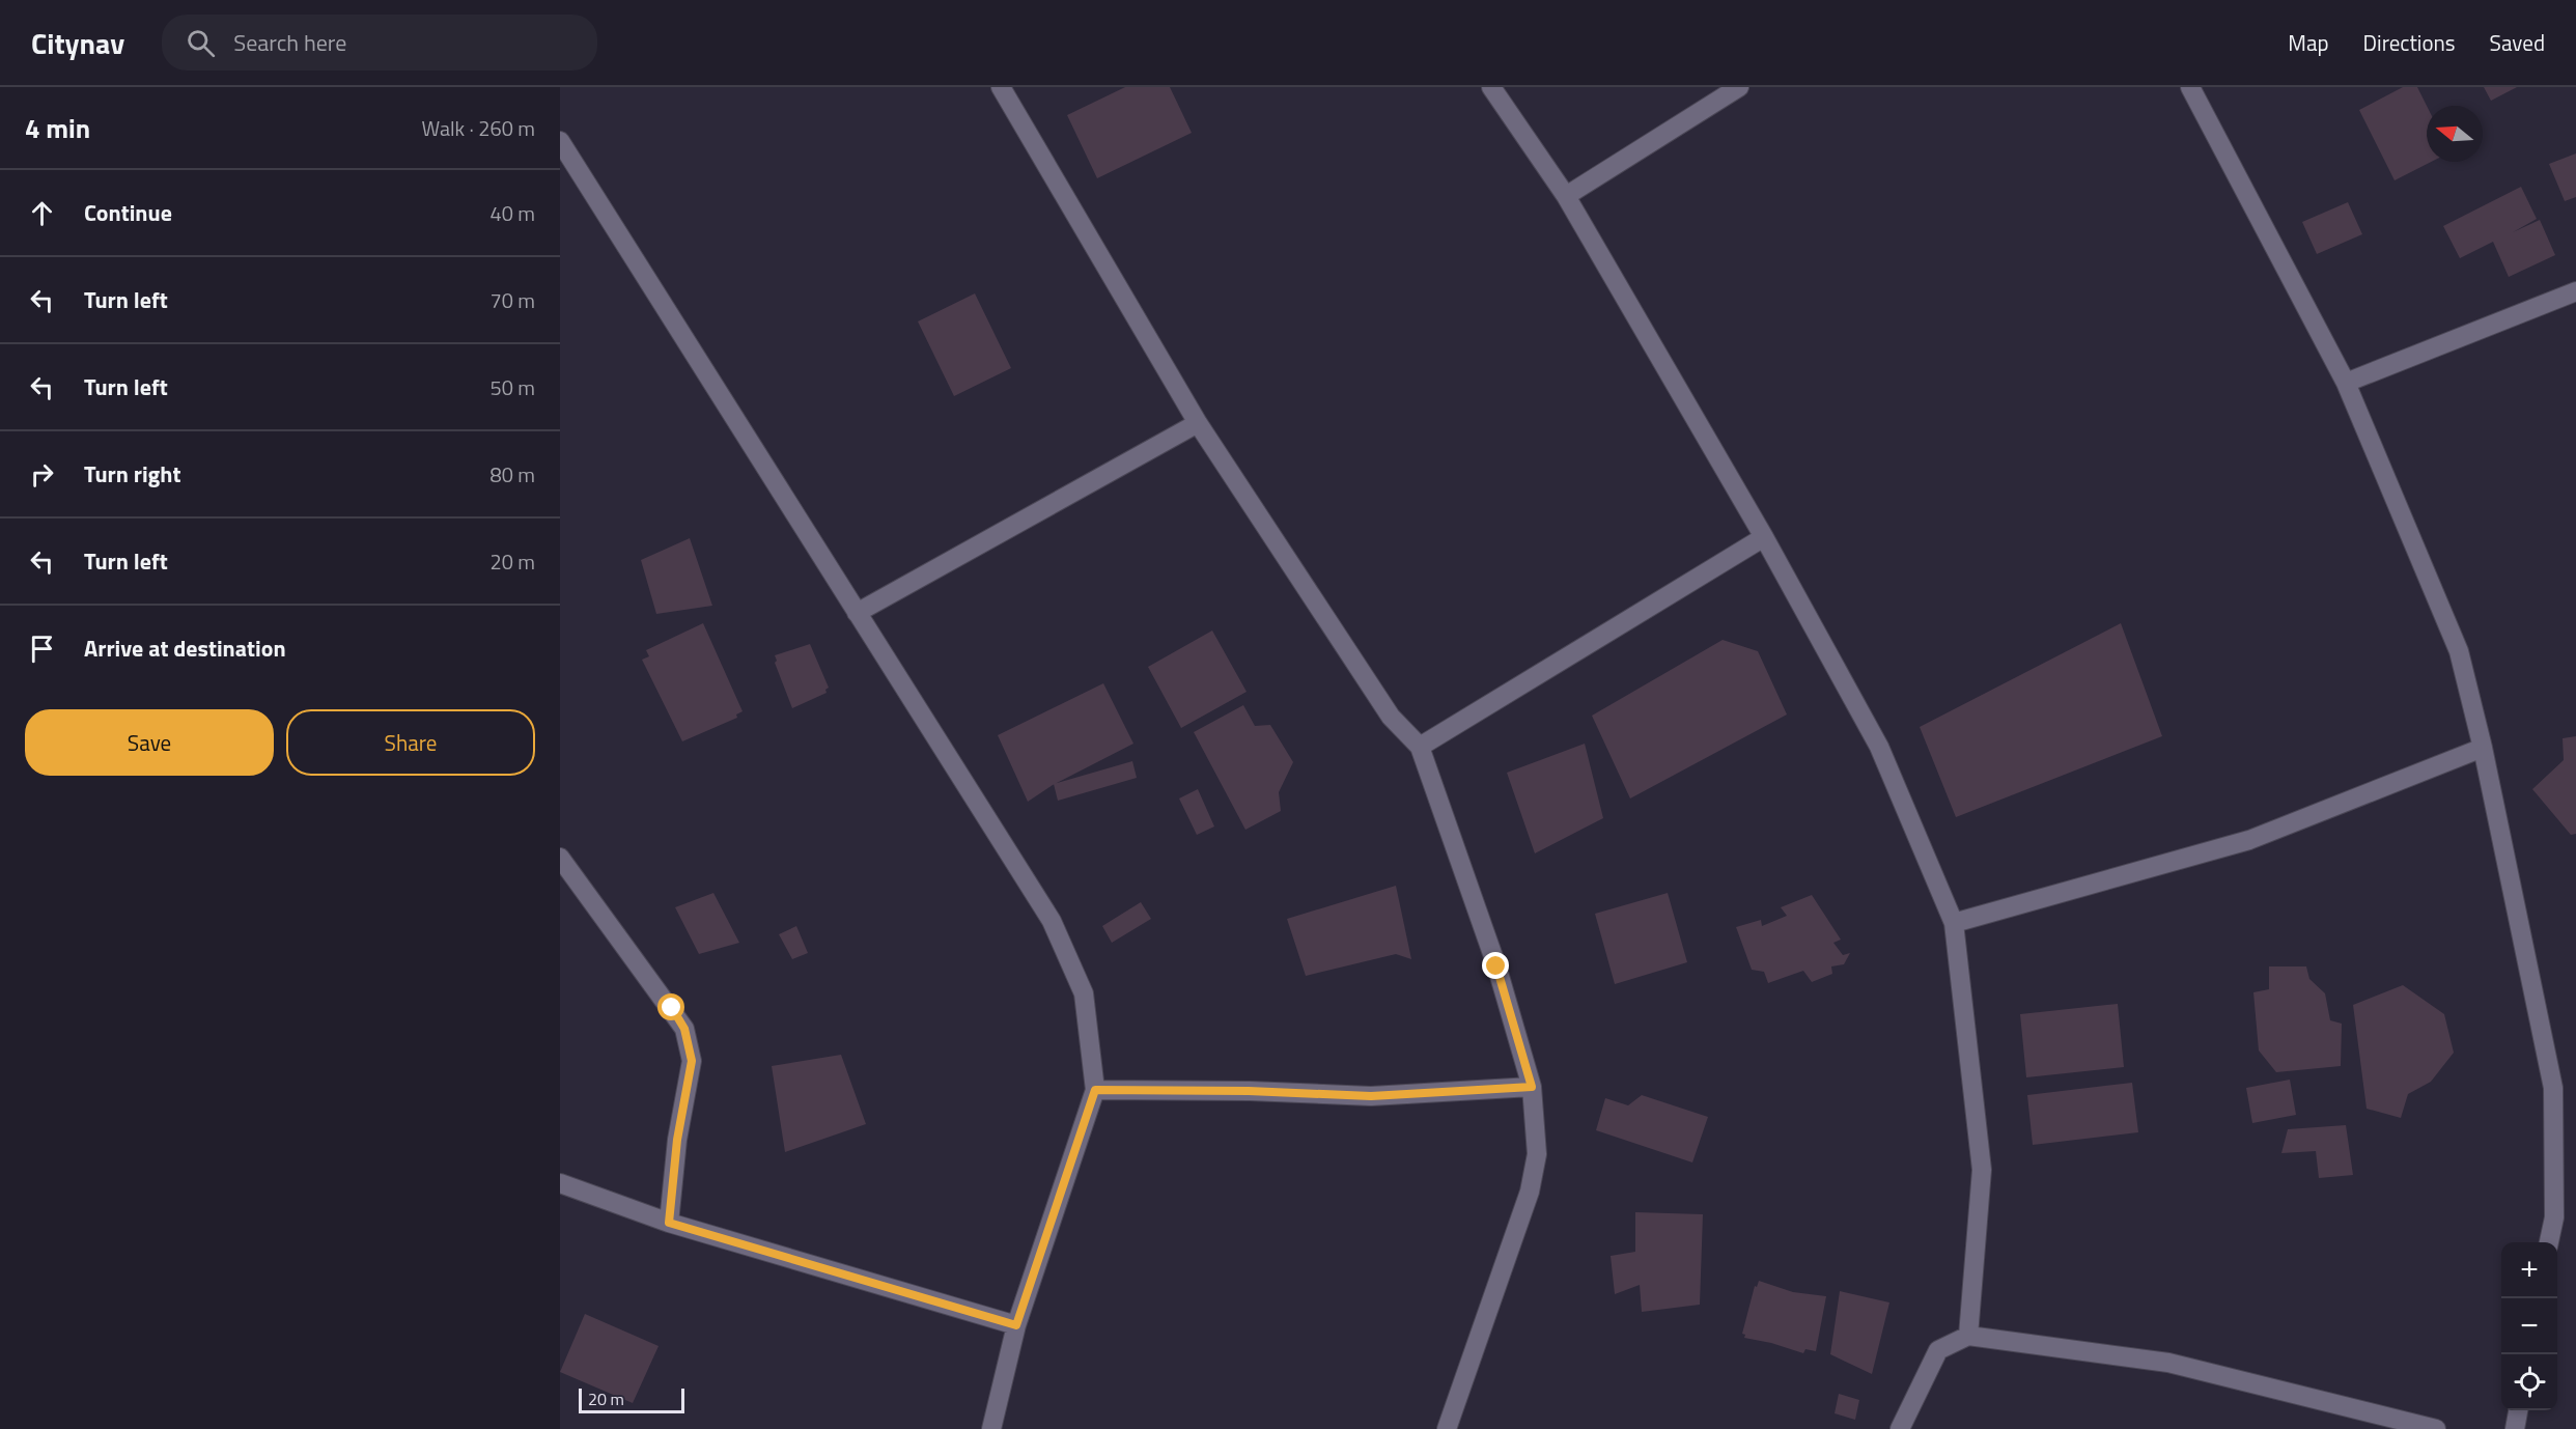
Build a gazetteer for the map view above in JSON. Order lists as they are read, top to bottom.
{
  "scale_bar": "20 m",
  "north": "left",
  "page": {
    "header": "Citynav",
    "search": "Search here",
    "nav": ["Map", "Directions", "Saved"],
    "heading": ["4 min", "Walk · 260 m"],
    "list": [
      ["Continue", "40 m"],
      ["Turn left", "70 m"],
      ["Turn left", "50 m"],
      ["Turn right", "80 m"],
      ["Turn left", "20 m"],
      "Arrive at destination"
    ],
    "buttons": ["Save", "Share"],
    "map_buttons": ["+", "−"],
    "scale": "20 m"
  }
}
